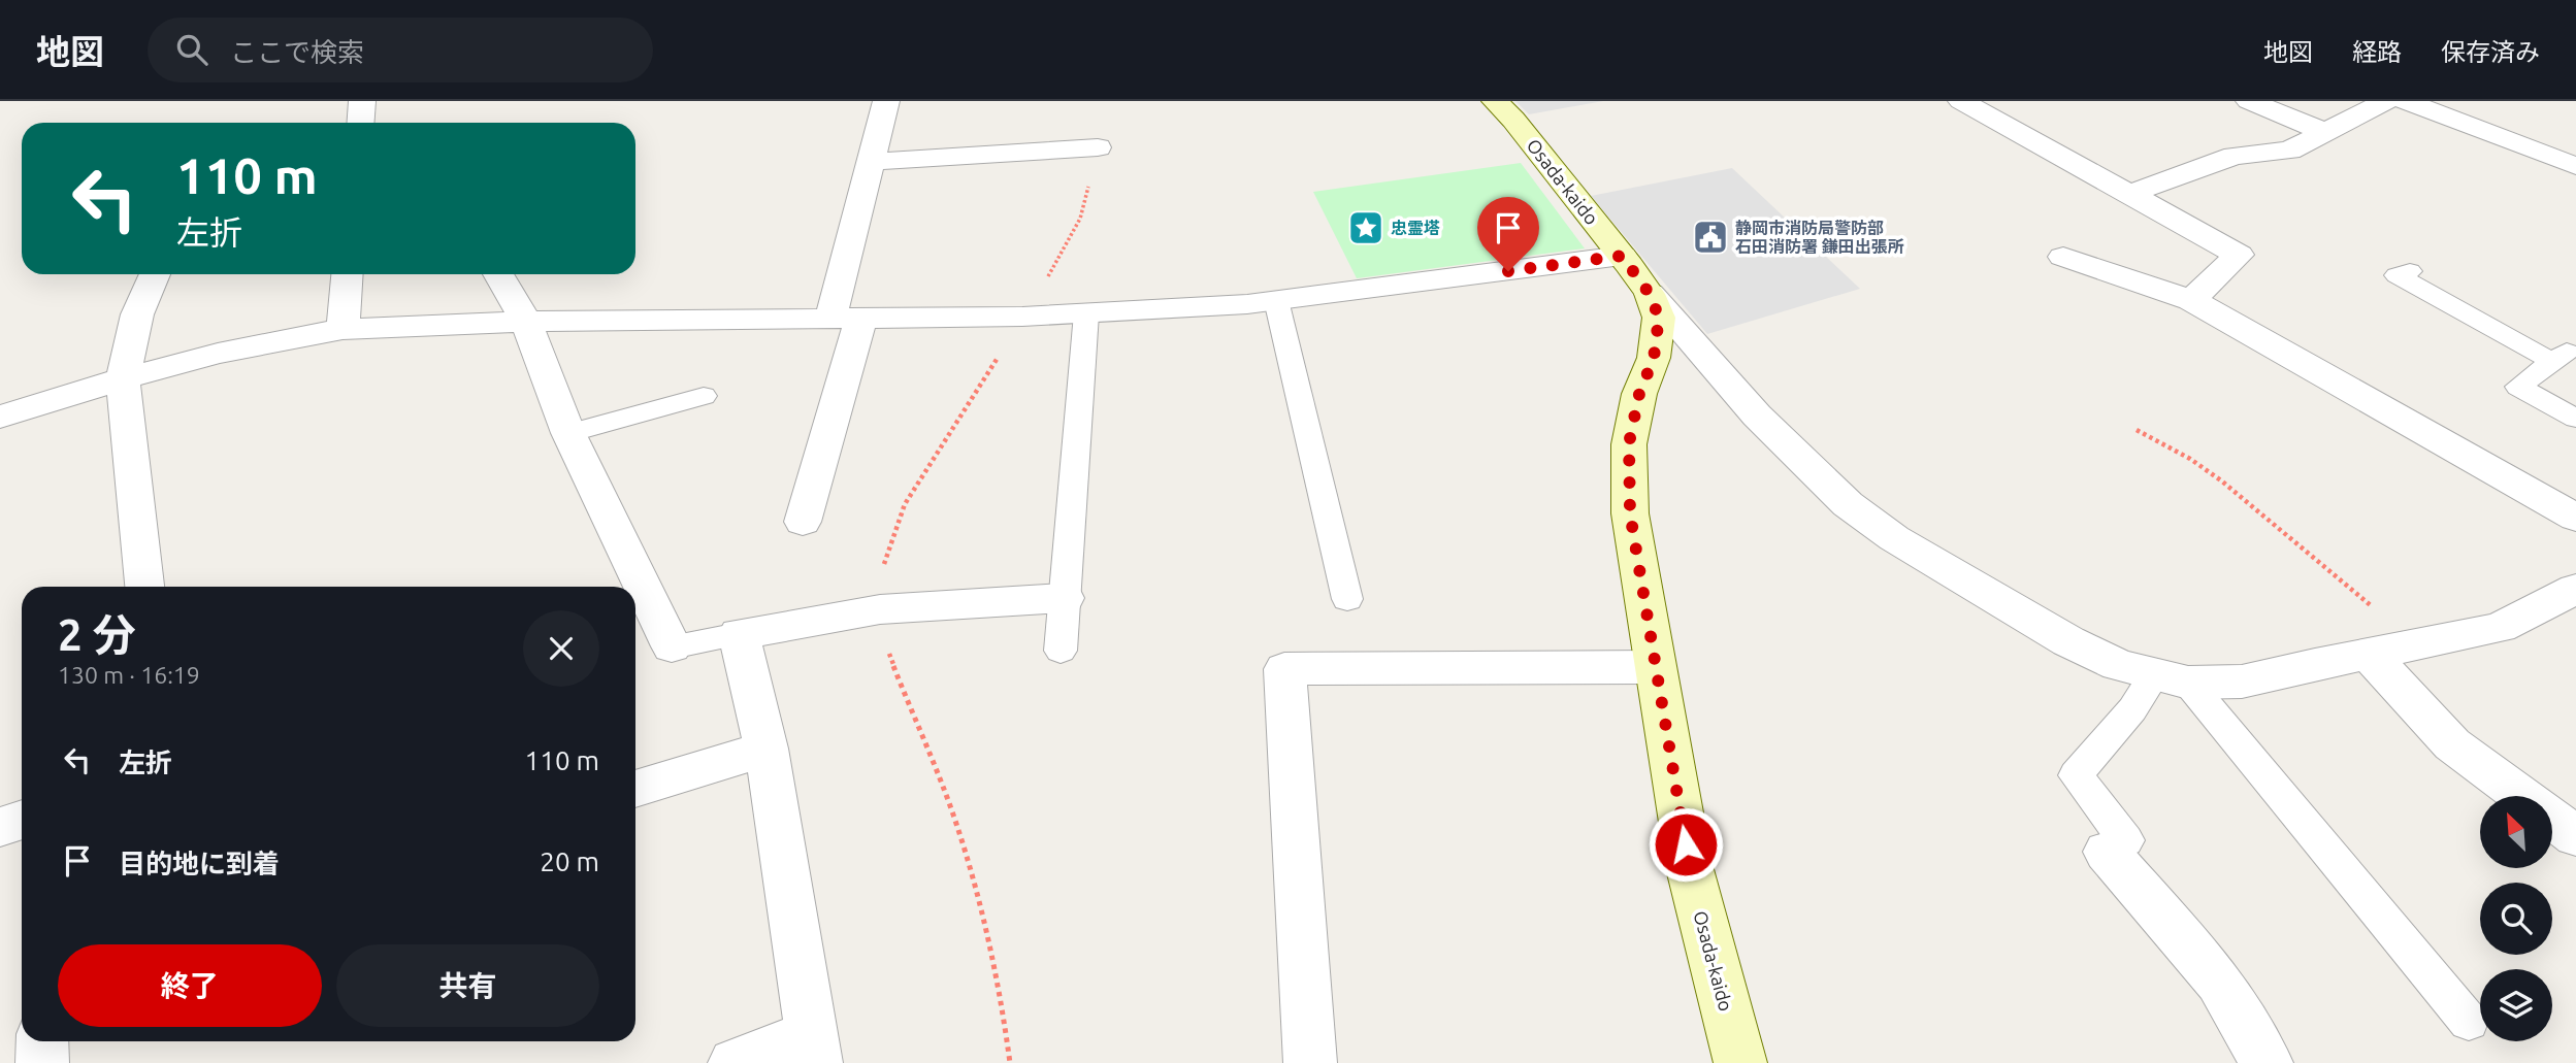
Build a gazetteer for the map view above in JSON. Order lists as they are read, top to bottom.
{
  "streets": {
    "main road": ["Osada-kaido"]
  },
  "places": {
    "place": ["忠霊塔"],
    "public building": ["静岡市消防局警防部 石田消防署 鎌田出張所"]
  },
  "north": "top left",
  "page": {
    "header": "地図",
    "search": "ここで検索",
    "nav": ["地図", "経路", "保存済み"],
    "turn": ["110 m", "左折"],
    "heading": ["2 分", "130 m · 16:19"],
    "list": [
      {
        "name": "左折",
        "value": "110 m"
      },
      {
        "name": "目的地に到着",
        "value": "20 m"
      }
    ],
    "buttons": ["終了", "共有"]
  }
}
